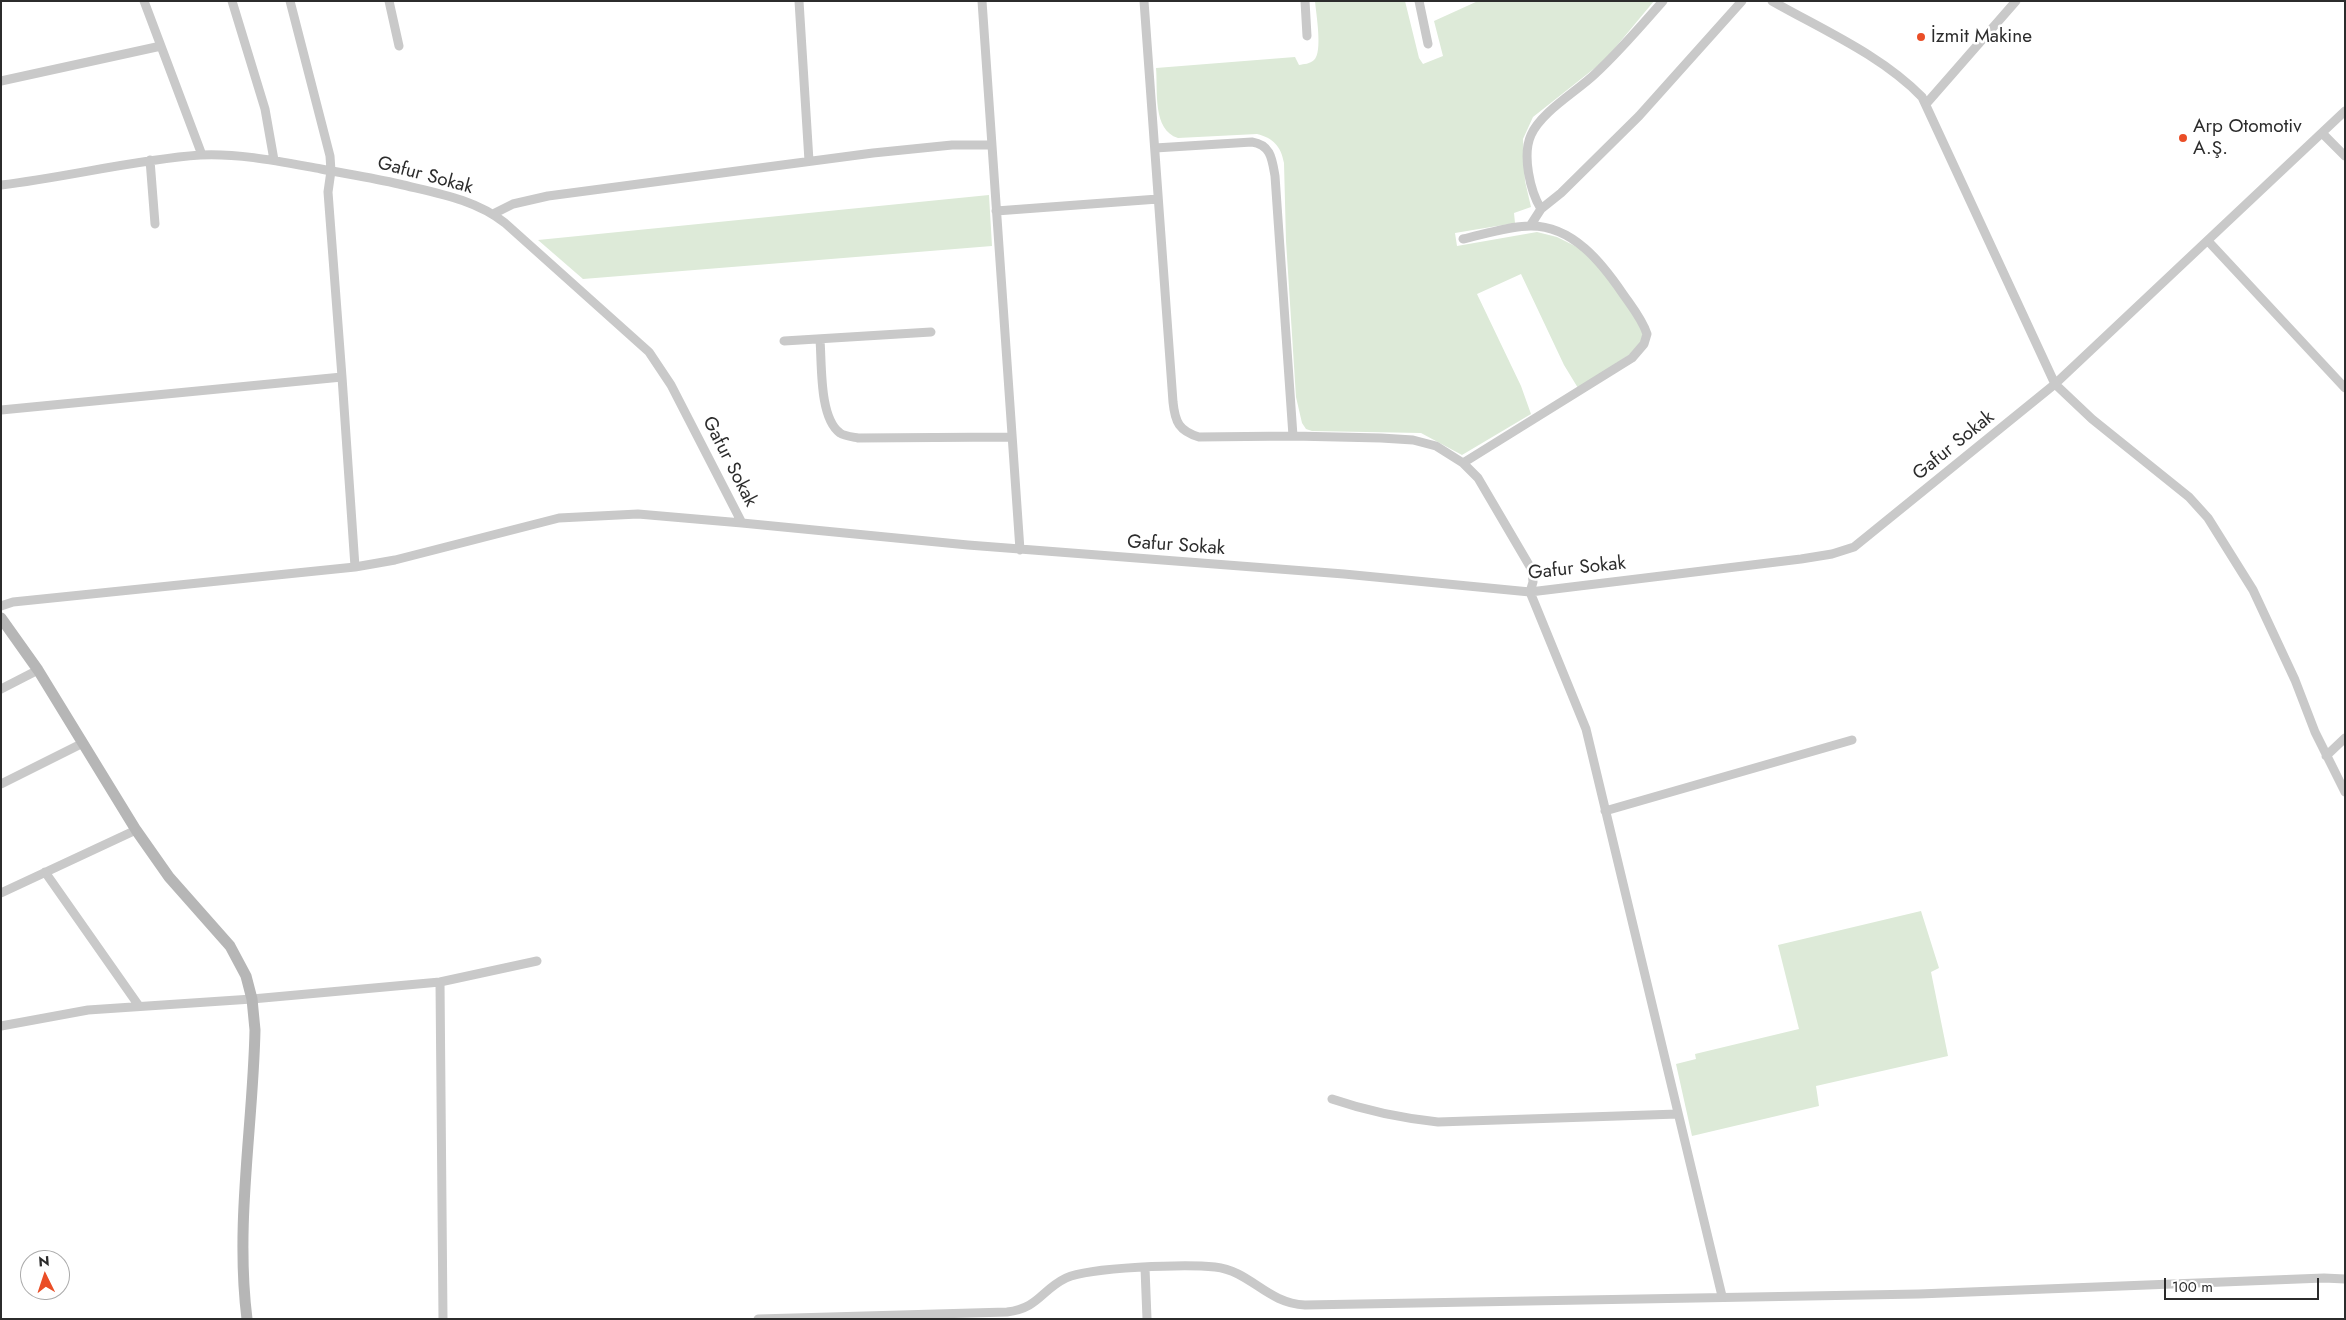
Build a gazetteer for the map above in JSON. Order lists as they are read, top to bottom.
{
  "streets": {
    "street": ["Gafur Sokak"]
  },
  "places": ["İzmit Makine", "Arp Otomotiv A.Ş."],
  "scale_bar": "100 m",
  "north": "top"
}
